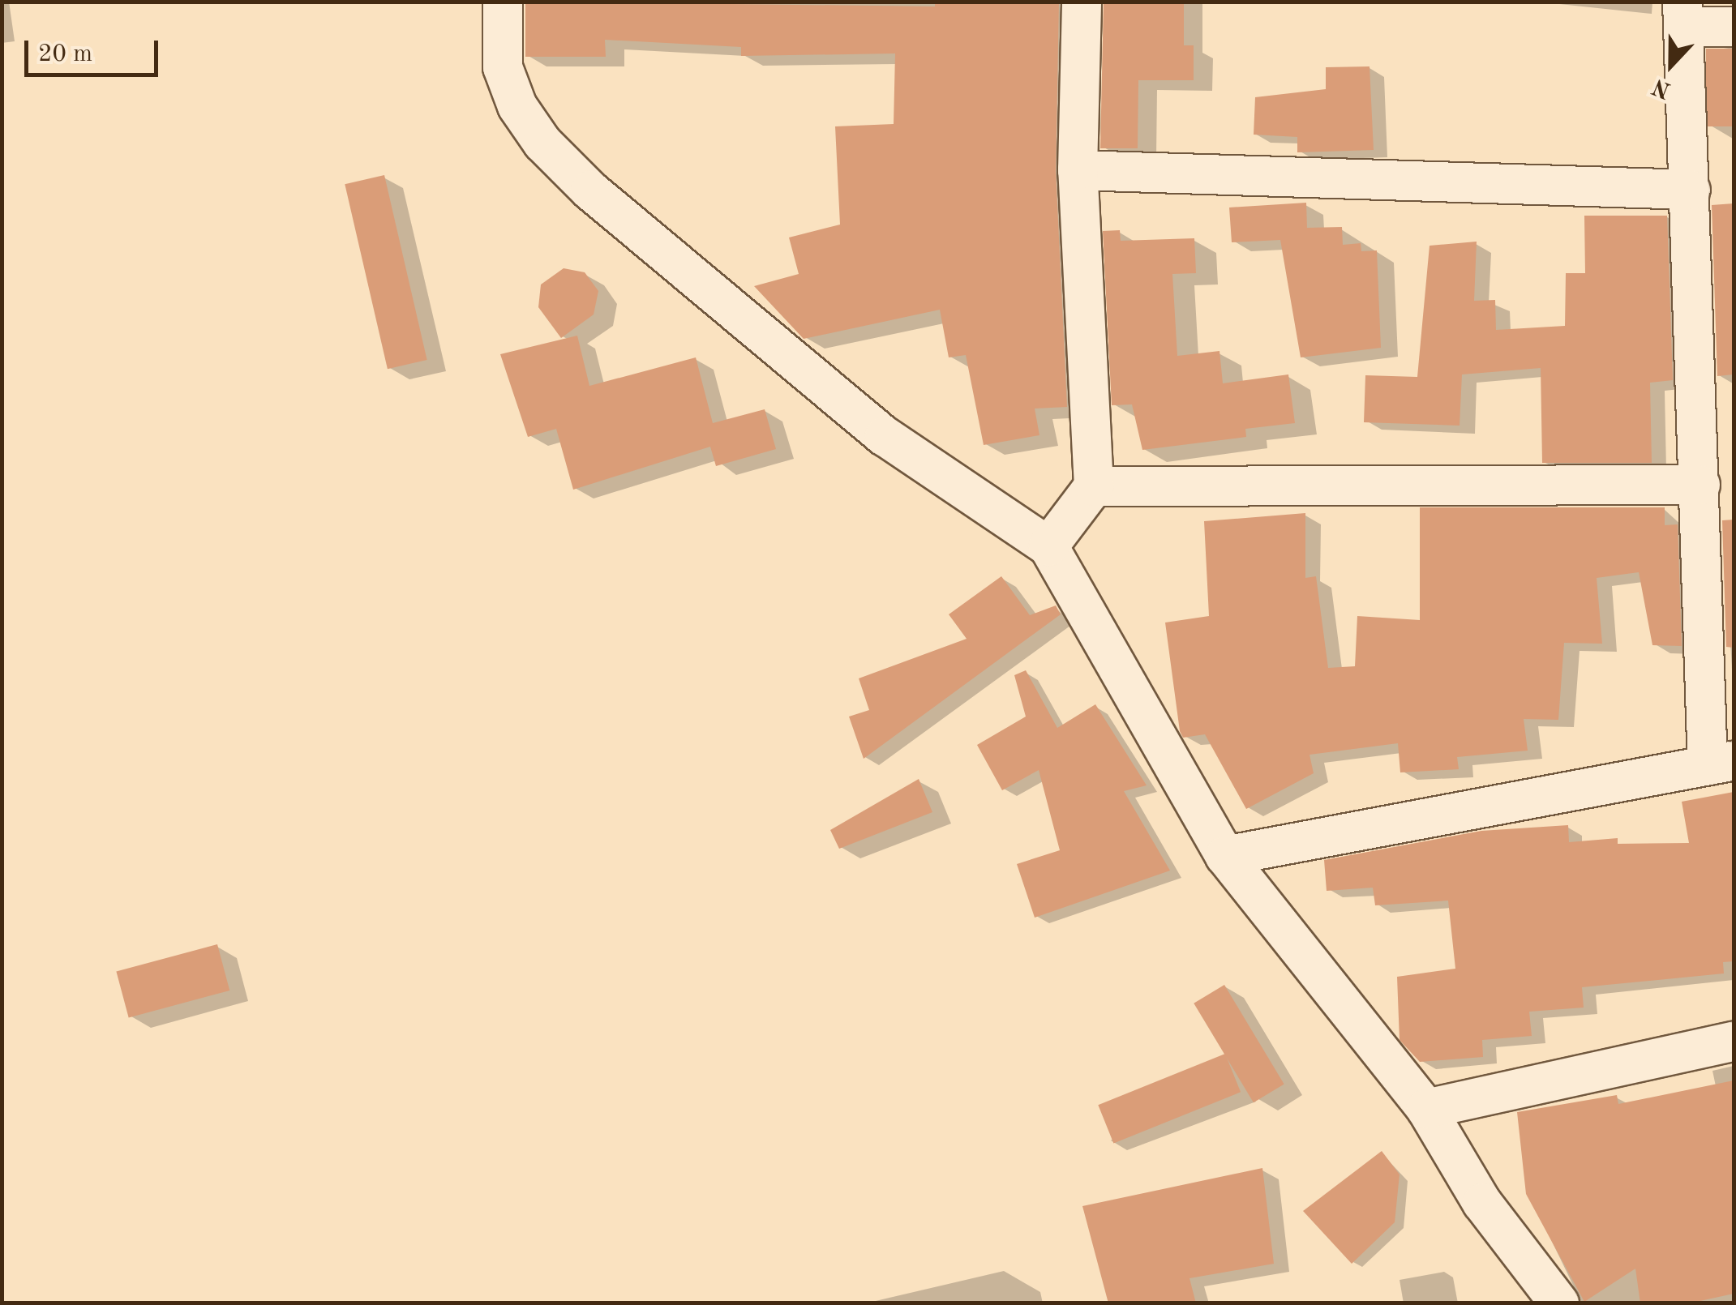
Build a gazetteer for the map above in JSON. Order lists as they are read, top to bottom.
{
  "scale_bar": "20 m",
  "north": "bottom"
}
